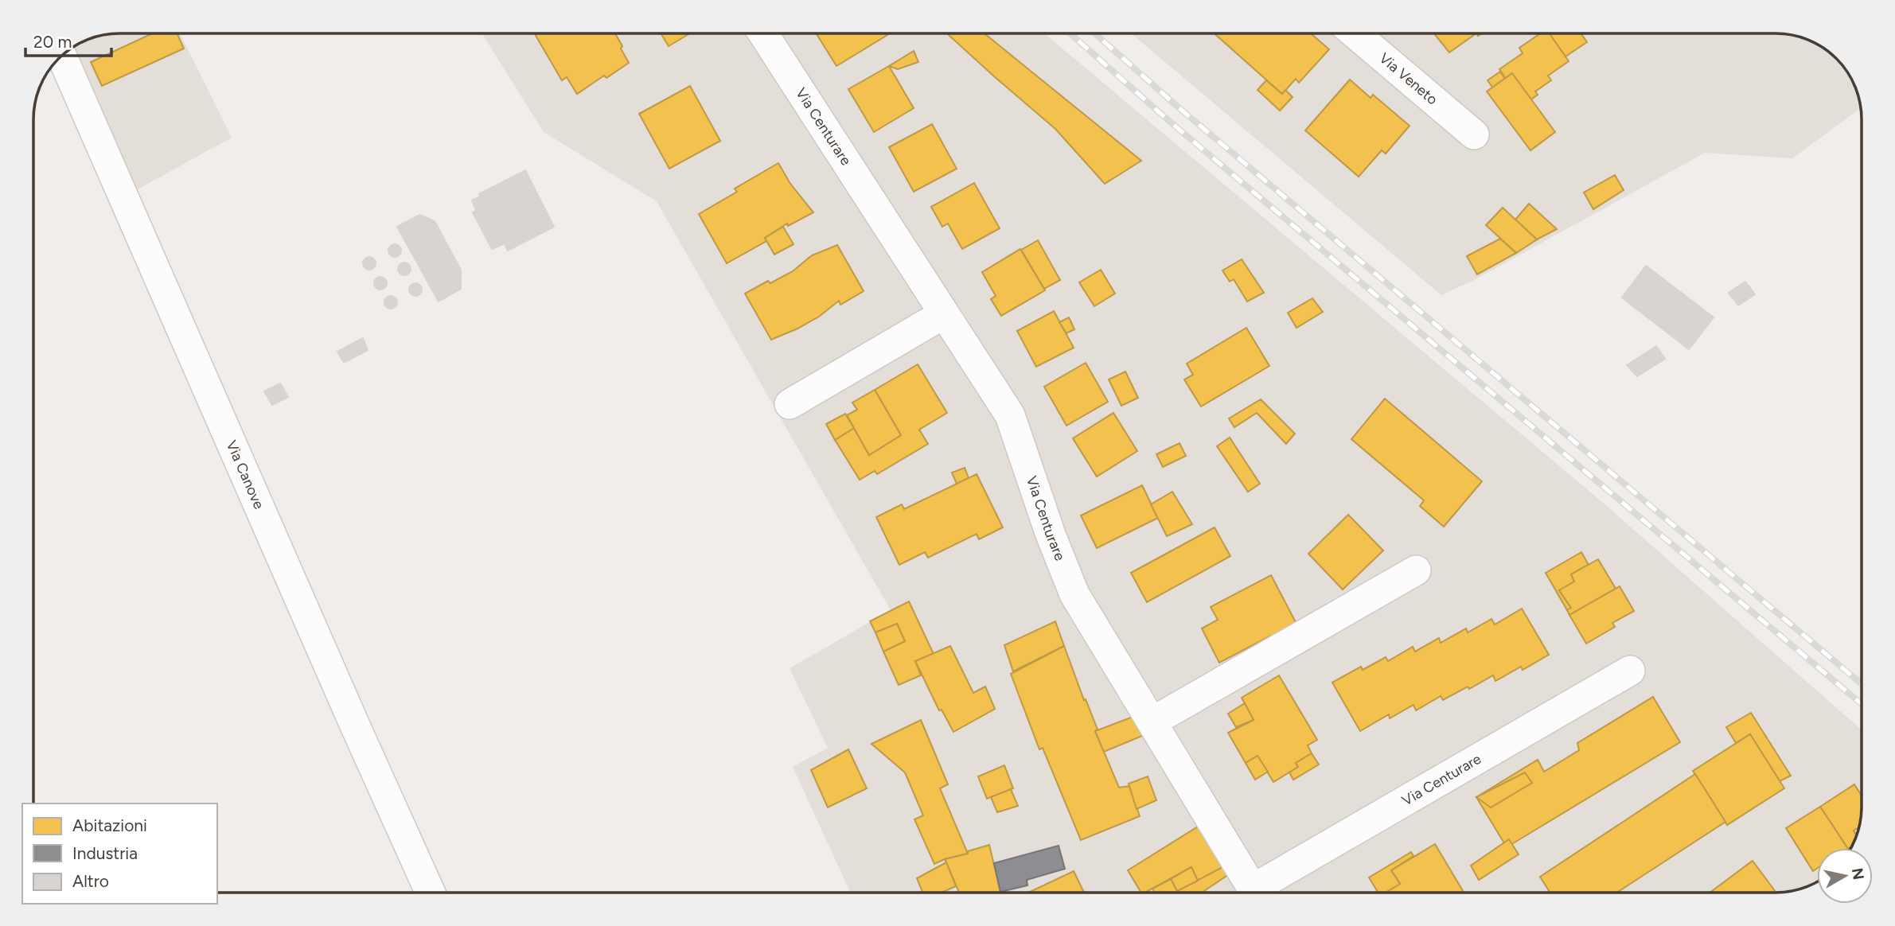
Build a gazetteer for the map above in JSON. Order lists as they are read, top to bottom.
{
  "streets": {
    "street": ["Via Veneto", "Via Centurare", "Via Canove"]
  },
  "legend": ["Abitazioni", "Industria", "Altro"],
  "scale_bar": "20 m",
  "north": "right"
}
